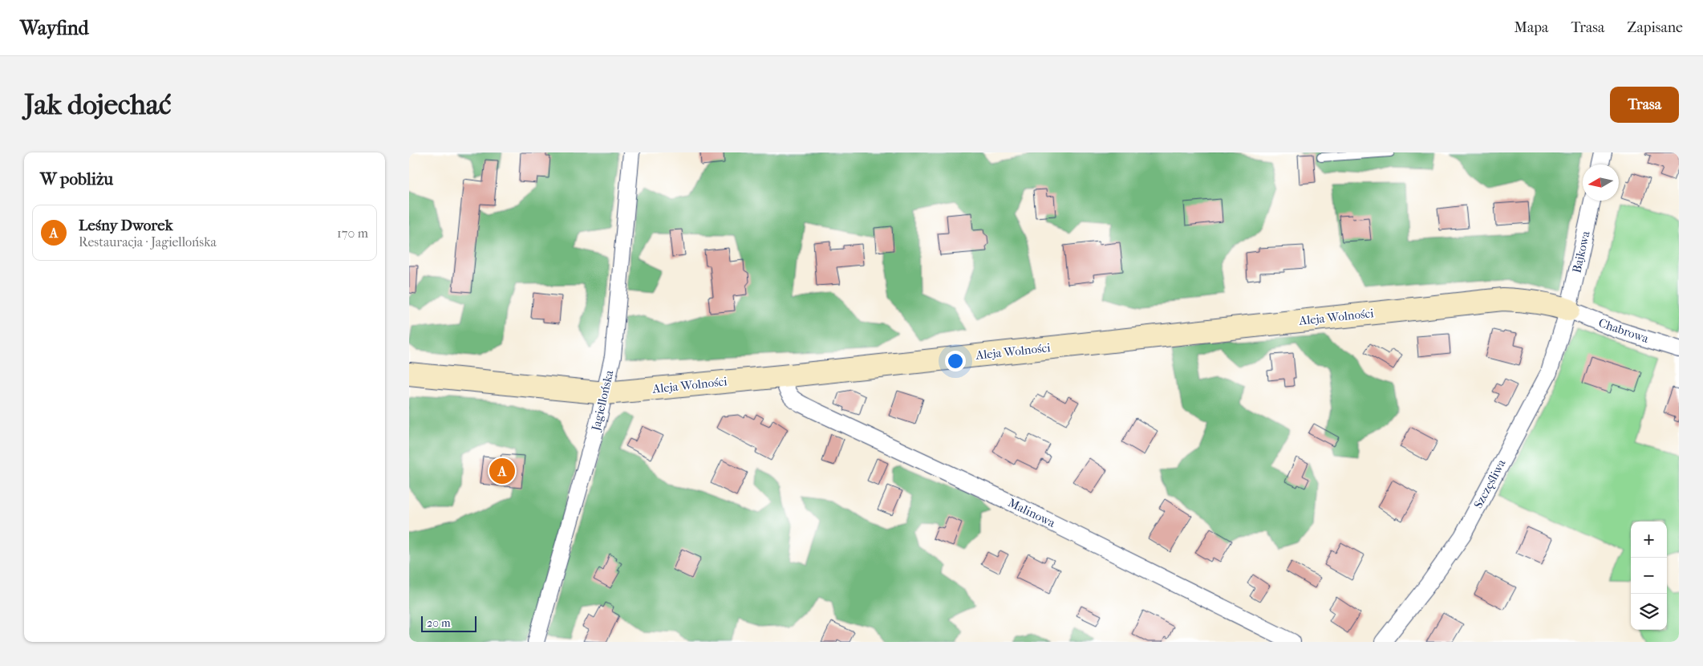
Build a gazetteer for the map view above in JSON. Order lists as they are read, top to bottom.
{
  "streets": {
    "street": [
      "Bajkowa",
      "Aleja Wolności",
      "Chabrowa",
      "Jagiellońska",
      "Szczęśliwa",
      "Malinowa"
    ]
  },
  "crossings": [
    ["Bajkowa", "Aleja Wolności"],
    ["Bajkowa", "Chabrowa"],
    ["Bajkowa", "Szczęśliwa"],
    ["Aleja Wolności", "Chabrowa"],
    ["Aleja Wolności", "Jagiellońska"],
    ["Aleja Wolności", "Szczęśliwa"],
    ["Aleja Wolności", "Malinowa"],
    ["Chabrowa", "Szczęśliwa"]
  ],
  "scale_bar": "20 m",
  "north": "left",
  "page": {
    "header": "Wayfind",
    "nav": ["Mapa", "Trasa", "Zapisane"],
    "buttons": "Trasa",
    "title": "Jak dojechać",
    "heading": "W pobliżu",
    "list": [
      {
        "mark": "A",
        "name": "Leśny Dworek",
        "note": "Restauracja · Jagiellońska",
        "value": "170 m"
      }
    ],
    "pins": "A",
    "map_buttons": ["+", "−"],
    "scale": "20 m"
  }
}
